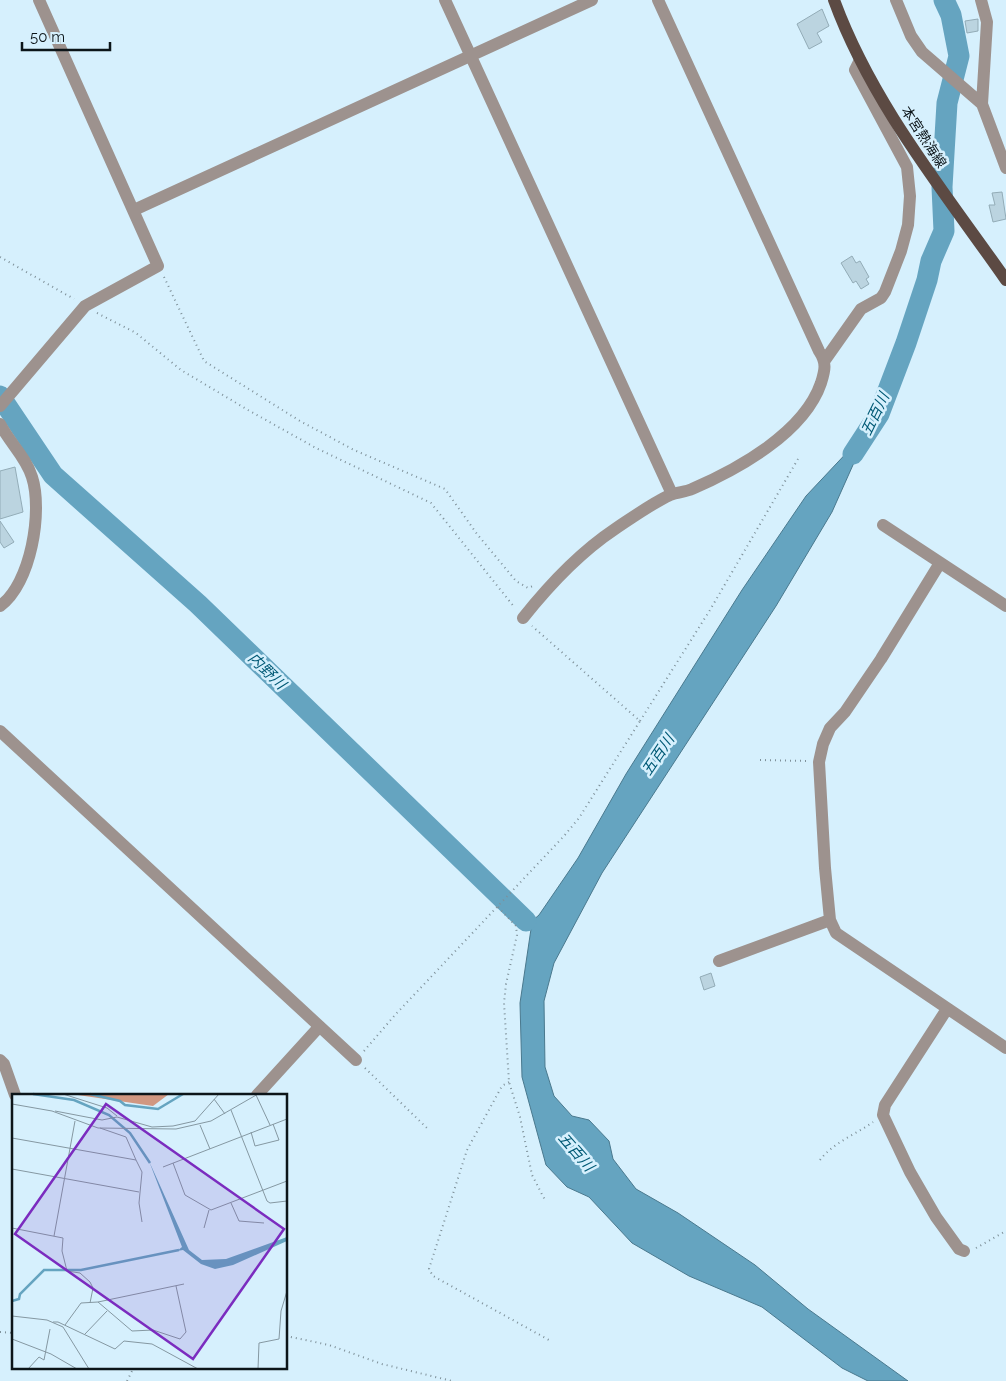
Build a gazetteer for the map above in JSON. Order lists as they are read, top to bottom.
{
  "streets": {
    "main road": ["本宮熱海線"]
  },
  "water": ["五百川", "内野川"],
  "scale_bar": "50 m"
}
